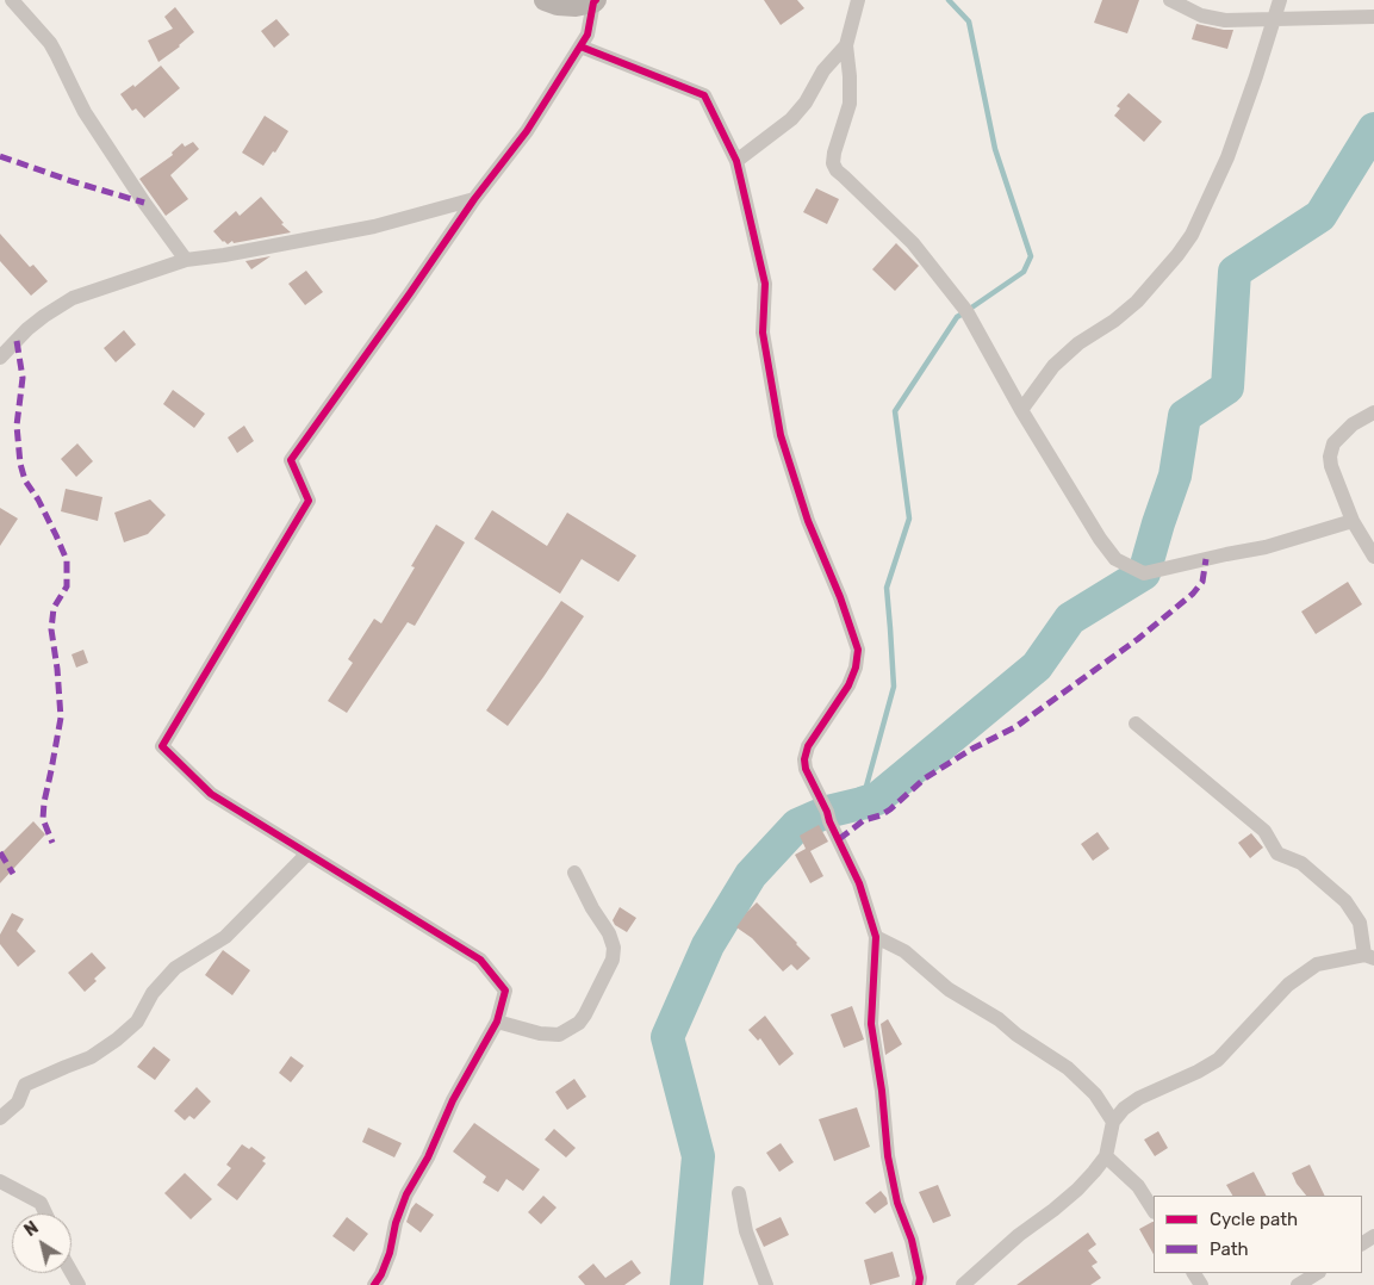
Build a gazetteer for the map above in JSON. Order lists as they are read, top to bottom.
{
  "legend": ["Cycle path", "Path"],
  "north": "top left"
}
